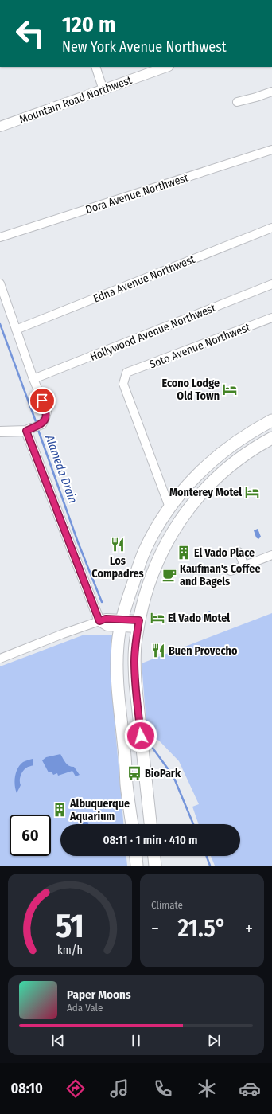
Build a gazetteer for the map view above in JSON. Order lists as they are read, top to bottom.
{
  "streets": {
    "street": [
      "Mountain Road Northwest",
      "Dora Avenue Northwest",
      "Edna Avenue Northwest",
      "Hollywood Avenue Northwest",
      "Soto Avenue Northwest"
    ]
  },
  "water": ["Alameda Drain"],
  "places": {
    "hotel": ["Econo Lodge Old Town", "Monterey Motel", "El Vado Motel"],
    "restaurant": ["Los Compadres", "Buen Provecho"],
    "building": ["El Vado Place", "Albuquerque Aquarium"],
    "cafe": ["Kaufman's Coffee and Bagels"],
    "bus stop": ["BioPark"]
  },
  "page": {
    "turn": ["120 m", "New York Avenue Northwest"],
    "limit": "60",
    "trip": "08:11 · 1 min · 410 m",
    "tile": "Climate",
    "heat": ["−", "21.5°", "+"],
    "song": ["Paper Moons", "Ada Vale"],
    "tabs": "08:10",
    "gauge": ["51", "km/h"]
  }
}
